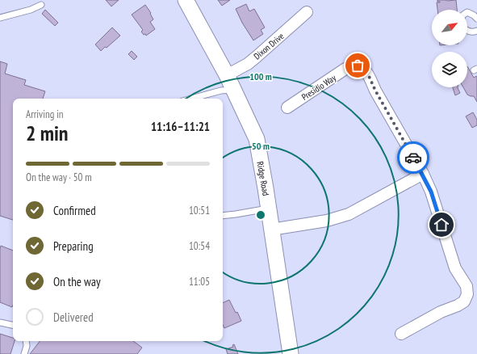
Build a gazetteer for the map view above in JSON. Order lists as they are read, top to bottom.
{
  "streets": {
    "street": ["Dixon Drive", "Presidio Way", "Ridge Road"]
  },
  "crossings": [
    ["Dixon Drive", "Ridge Road"]
  ],
  "north": "top right",
  "page": {
    "heading": ["2 min", "Arriving in", "11:16–11:21"],
    "bar": "On the way · 50 m",
    "list": [
      ["Confirmed", "10:51"],
      ["Preparing", "10:54"],
      ["On the way", "11:05"],
      "Delivered"
    ]
  },
  "rings": ["100 m", "50 m"]
}
